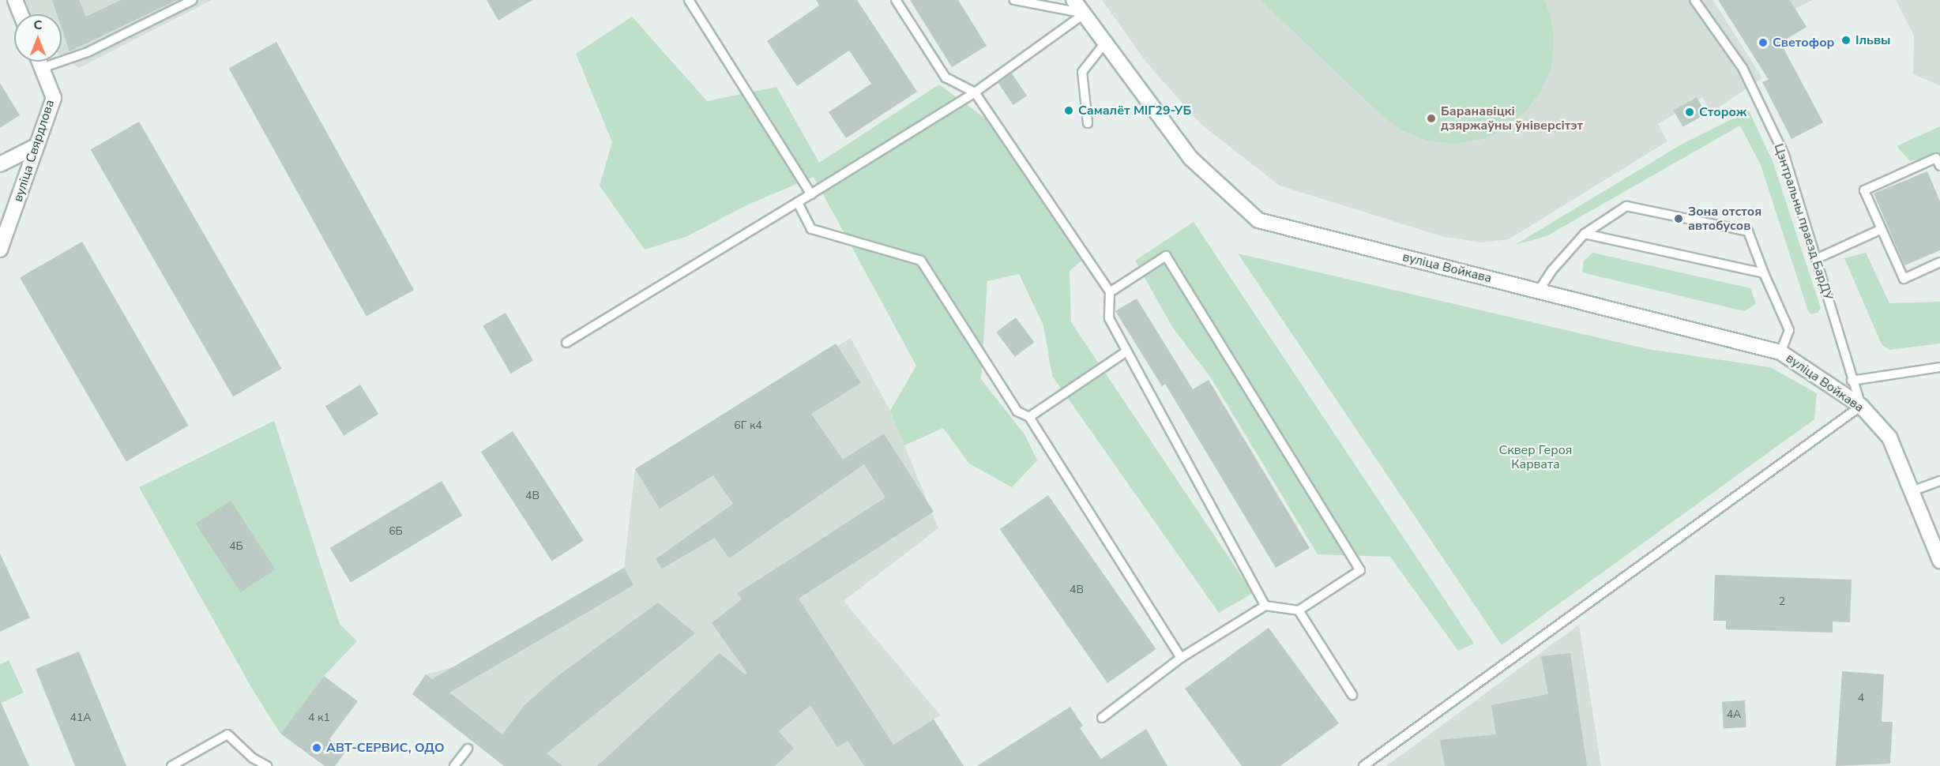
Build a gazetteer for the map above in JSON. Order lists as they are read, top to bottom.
{
  "streets": {
    "main road": ["вуліца Свярдлова", "вуліца Войкава"],
    "lane": ["Цэнтральны праезд БарДУ"]
  },
  "crossings": [
    ["Цэнтральны праезд БарДУ", "вуліца Войкава"]
  ],
  "parks": ["Сквер Героя Карвата"],
  "places": [
    "Ільвы",
    "Светофор",
    "Самалёт МІГ29-УБ",
    "Сторож",
    "Баранавіцкі дзяржаўны ўніверсітэт",
    "Зона отстоя автобусов",
    "АВТ-СЕРВИС, ОДО"
  ],
  "house_numbers": [
    "6Г к4",
    "4В",
    "6Б",
    "4Б",
    "4В",
    "2",
    "4",
    "4А",
    "41А",
    "4 к1"
  ],
  "north": "top"
}
